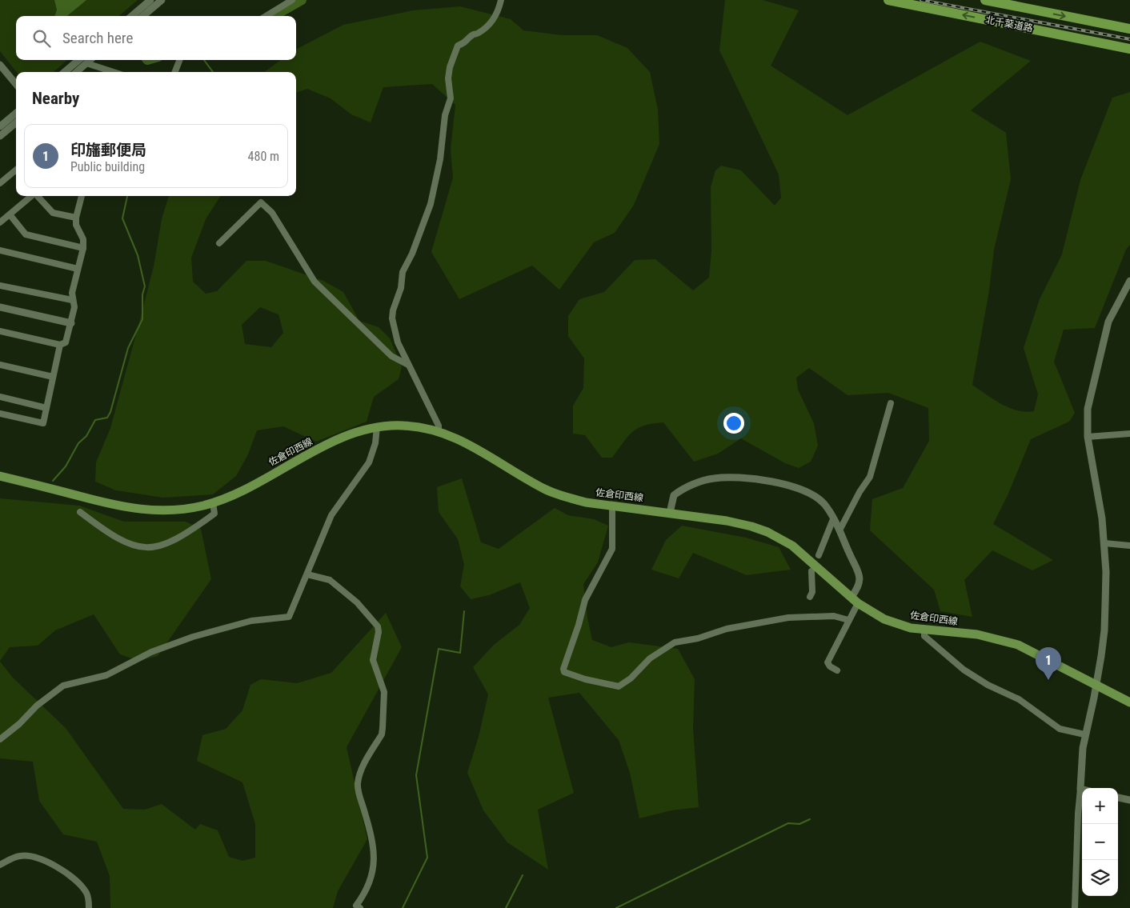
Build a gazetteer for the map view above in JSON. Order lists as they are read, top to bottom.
{
  "streets": {
    "highway": ["北千葉道路"],
    "main road": ["佐倉印西線"]
  },
  "page": {
    "search": "Search here",
    "heading": "Nearby",
    "list": [
      {
        "mark": "1",
        "name": "印旛郵便局",
        "note": "Public building",
        "value": "480 m"
      }
    ],
    "pins": "1",
    "map_buttons": ["+", "−"]
  }
}
